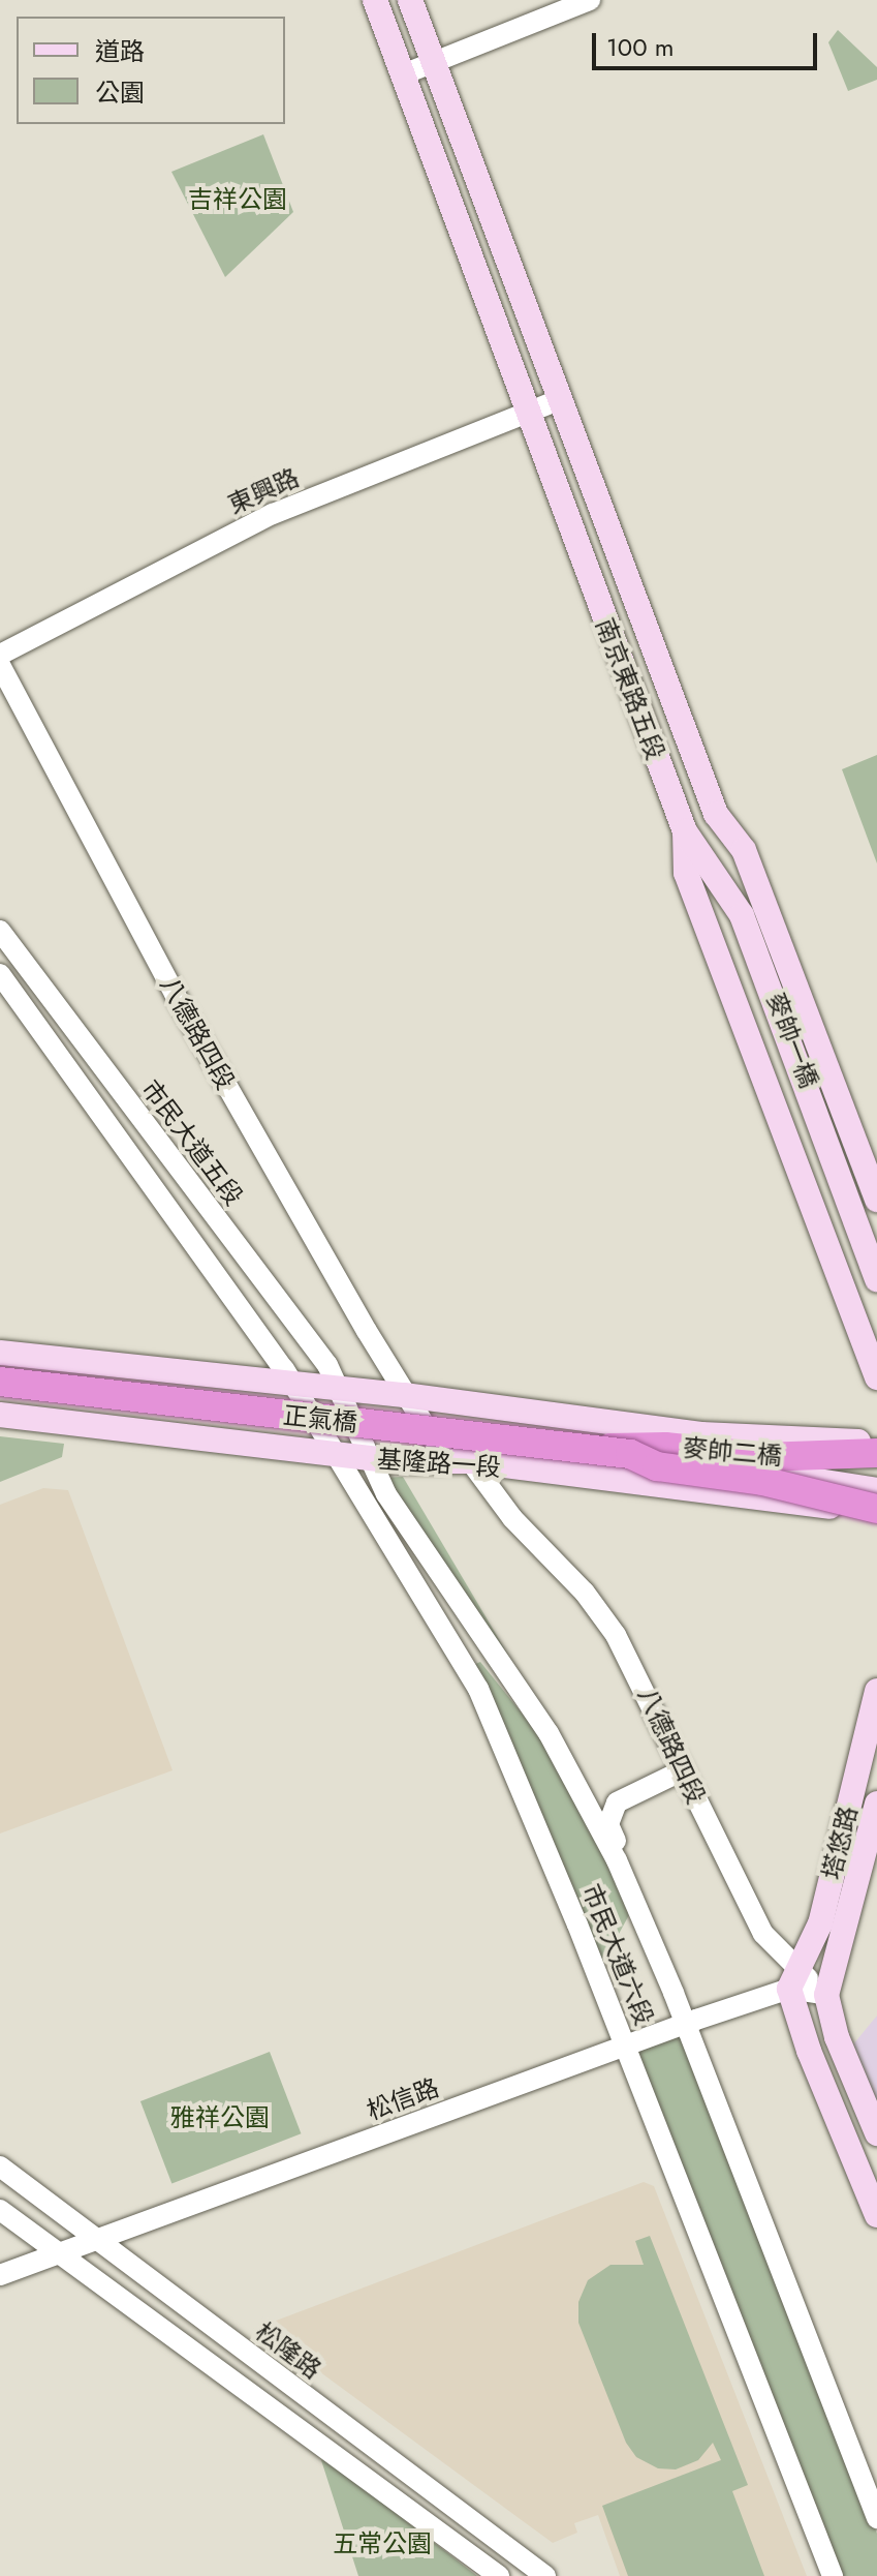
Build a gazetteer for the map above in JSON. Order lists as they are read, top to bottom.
{
  "streets": {
    "highway": ["正氣橋", "麥帥二橋"],
    "main road": [
      "南京東路五段",
      "八德路四段",
      "麥帥一橋",
      "基隆路一段",
      "塔悠路"
    ],
    "street": [
      "東興路",
      "市民大道五段",
      "市民大道六段",
      "松信路",
      "松隆路"
    ]
  },
  "crossings": [
    ["東興路", "南京東路五段"],
    ["南京東路五段", "麥帥一橋"],
    ["八德路四段", "基隆路一段"],
    ["八德路四段", "塔悠路"],
    ["八德路四段", "松信路"],
    ["市民大道五段", "市民大道六段"],
    ["正氣橋", "麥帥二橋"],
    ["正氣橋", "基隆路一段"],
    ["基隆路一段", "市民大道六段"],
    ["塔悠路", "松信路"],
    ["市民大道六段", "松信路"],
    ["松信路", "松隆路"]
  ],
  "parks": ["吉祥公園", "雅祥公園", "五常公園"],
  "legend": ["道路", "公園"],
  "scale_bar": "100 m"
}
